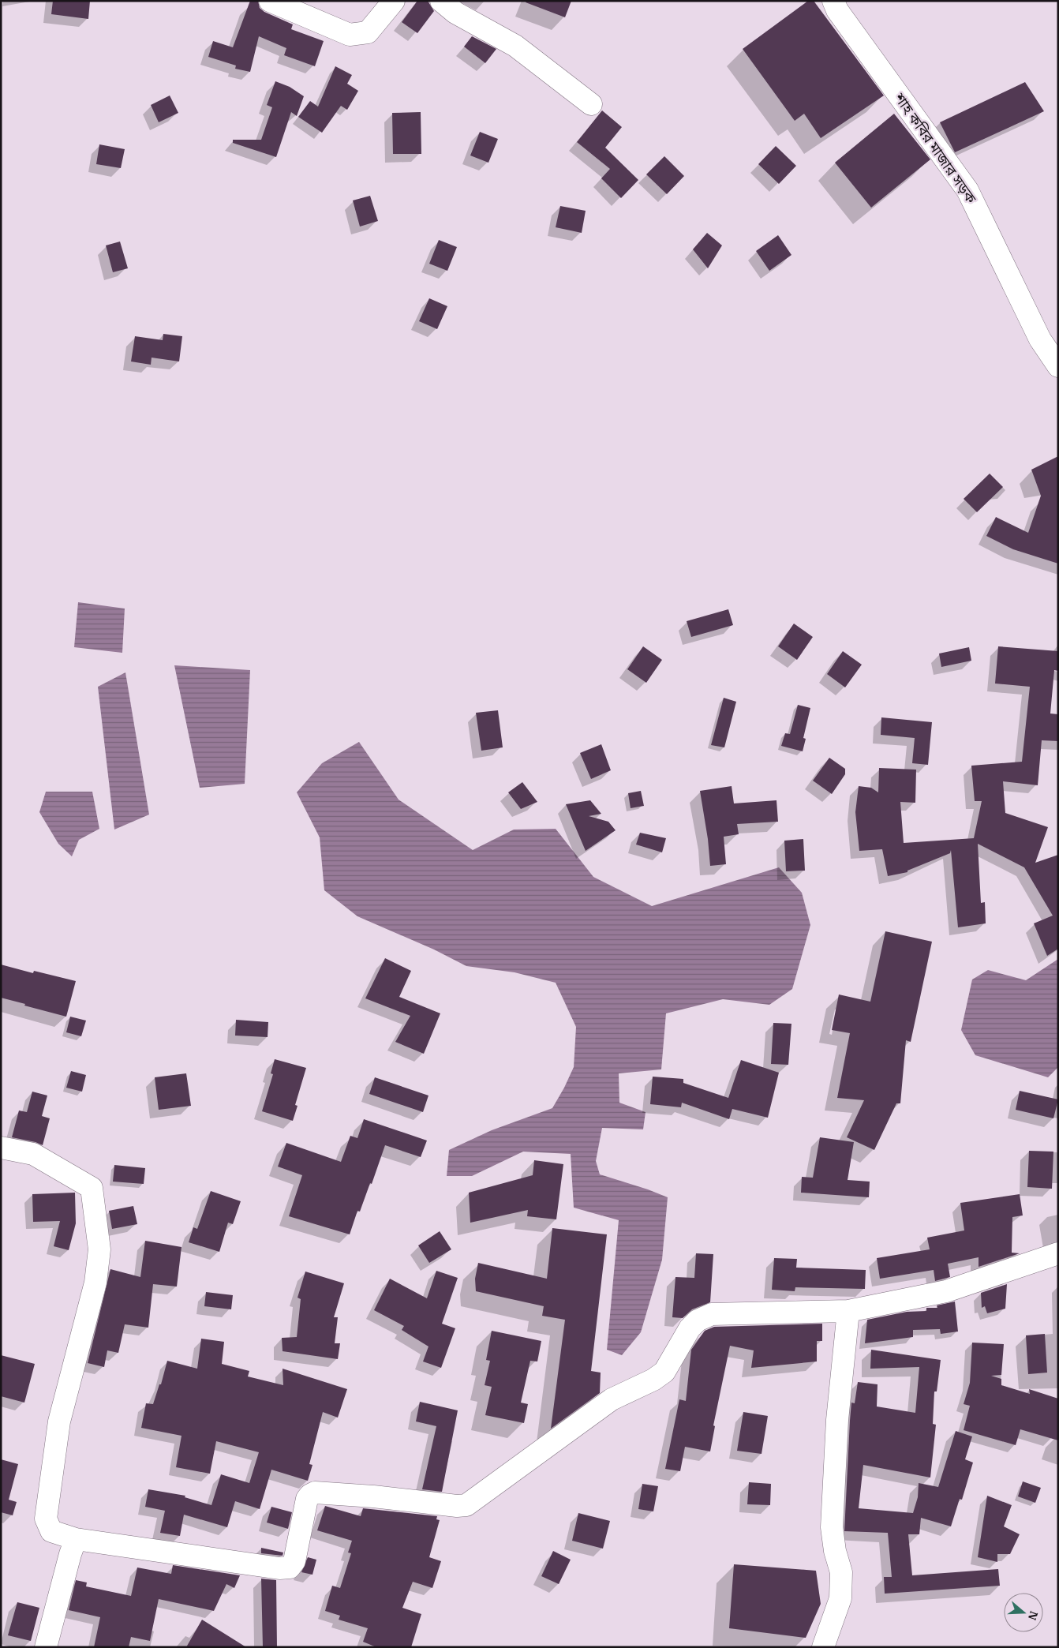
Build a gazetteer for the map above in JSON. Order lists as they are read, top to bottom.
{
  "streets": {
    "street": ["শাহ কবির মাজার সড়ক"]
  },
  "north": "right"
}
